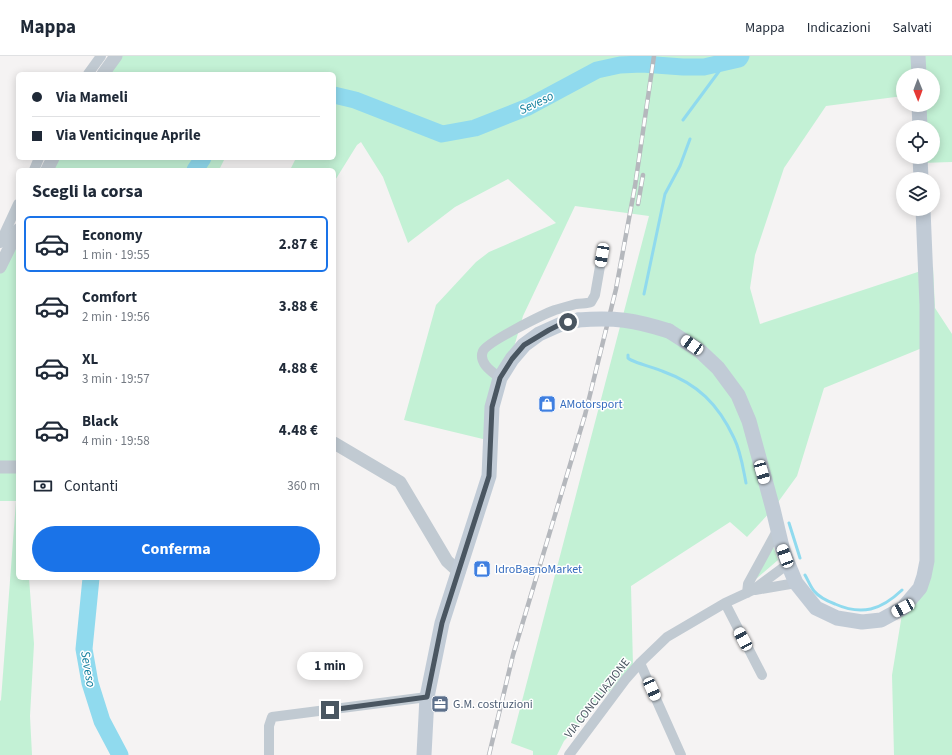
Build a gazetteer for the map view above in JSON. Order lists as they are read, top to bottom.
{
  "streets": {
    "street": ["VIA CONCILIAZIONE"]
  },
  "water": ["Seveso"],
  "places": {
    "shop": ["AMotorsport", "IdroBagnoMarket"],
    "office": ["G.M. costruzioni"]
  },
  "north": "bottom",
  "page": {
    "header": "Mappa",
    "nav": ["Mappa", "Indicazioni", "Salvati"],
    "banner": ["Via Mameli", "Via Venticinque Aprile"],
    "heading": "Scegli la corsa",
    "list": [
      {
        "name": "Economy",
        "note": "1 min · 19:55",
        "value": "2.87 €"
      },
      {
        "name": "Comfort",
        "note": "2 min · 19:56",
        "value": "3.88 €"
      },
      {
        "name": "XL",
        "note": "3 min · 19:57",
        "value": "4.88 €"
      },
      {
        "name": "Black",
        "note": "4 min · 19:58",
        "value": "4.48 €"
      }
    ],
    "pay": ["Contanti", "360 m"],
    "buttons": "Conferma",
    "bubble": "1 min"
  }
}
